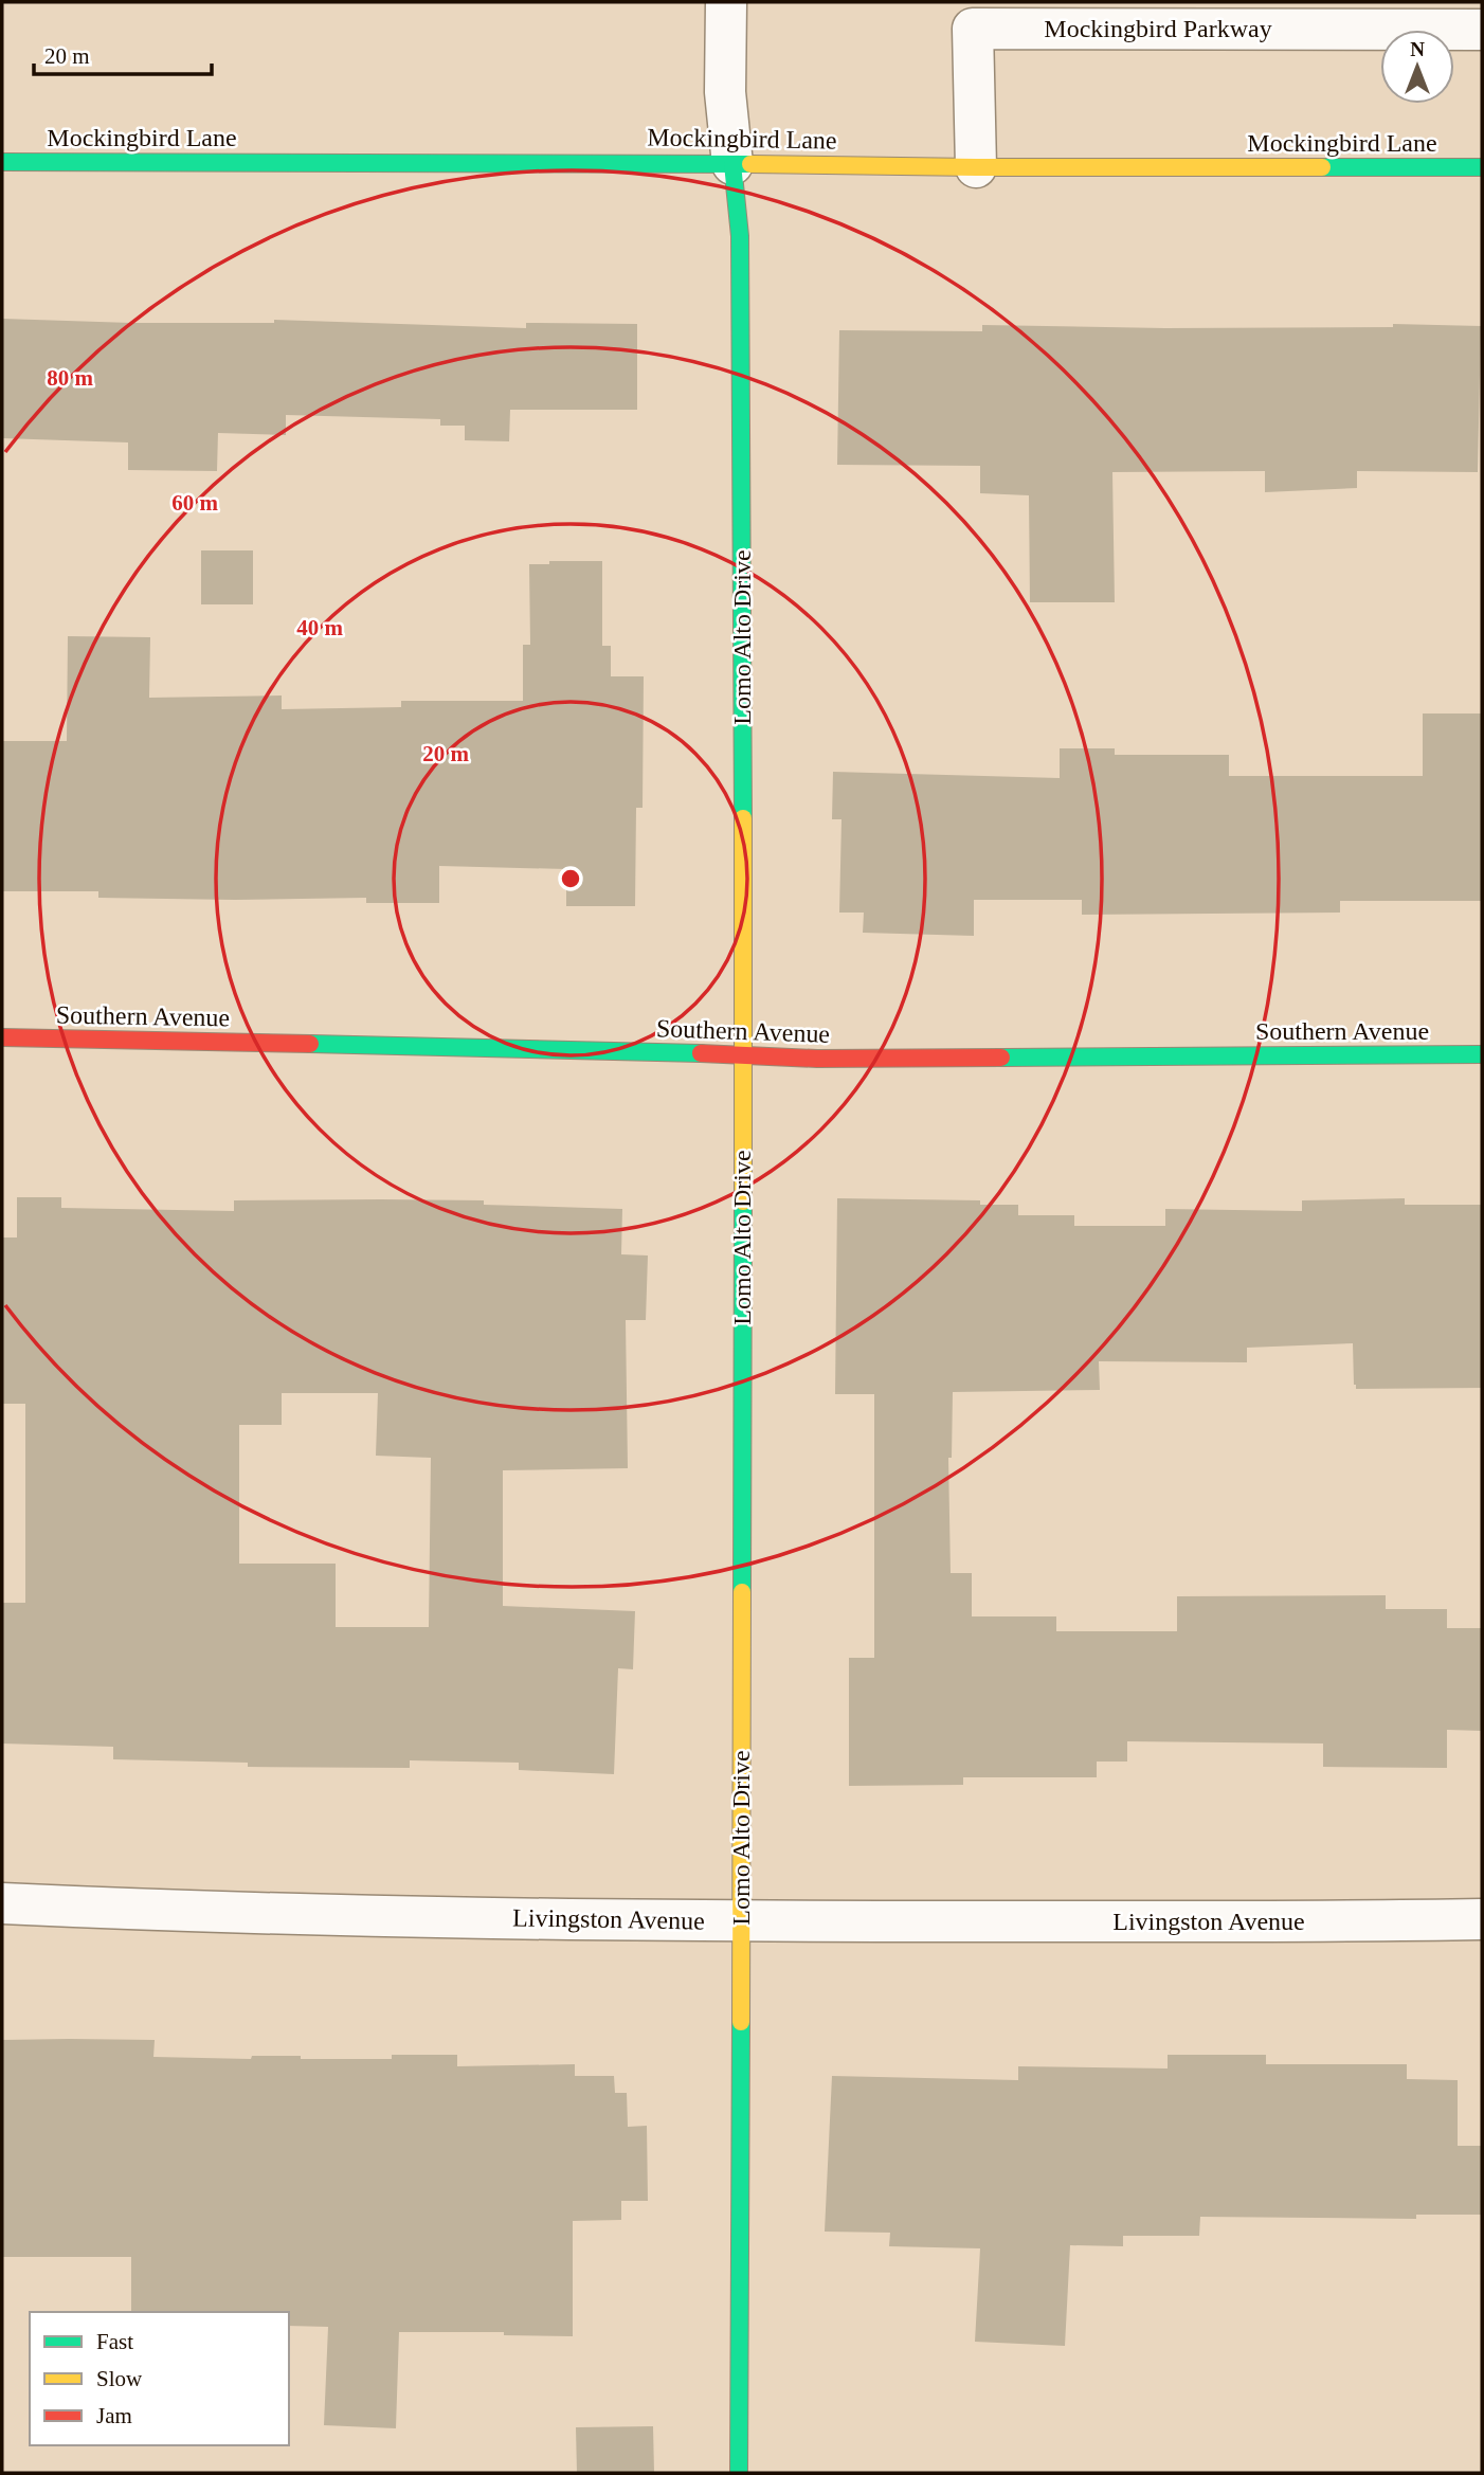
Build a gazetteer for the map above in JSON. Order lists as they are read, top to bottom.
{
  "streets": {
    "street": [
      "Mockingbird Parkway",
      "Mockingbird Lane",
      "Lomo Alto Drive",
      "Southern Avenue",
      "Livingston Avenue"
    ]
  },
  "crossings": [
    ["Mockingbird Parkway", "Mockingbird Lane"],
    ["Mockingbird Lane", "Lomo Alto Drive"],
    ["Lomo Alto Drive", "Southern Avenue"],
    ["Lomo Alto Drive", "Livingston Avenue"]
  ],
  "legend": ["Fast", "Slow", "Jam"],
  "scale_bar": "20 m",
  "north": "top",
  "rings": [
    "80 m",
    "60 m",
    "40 m",
    "20 m"
  ]
}
